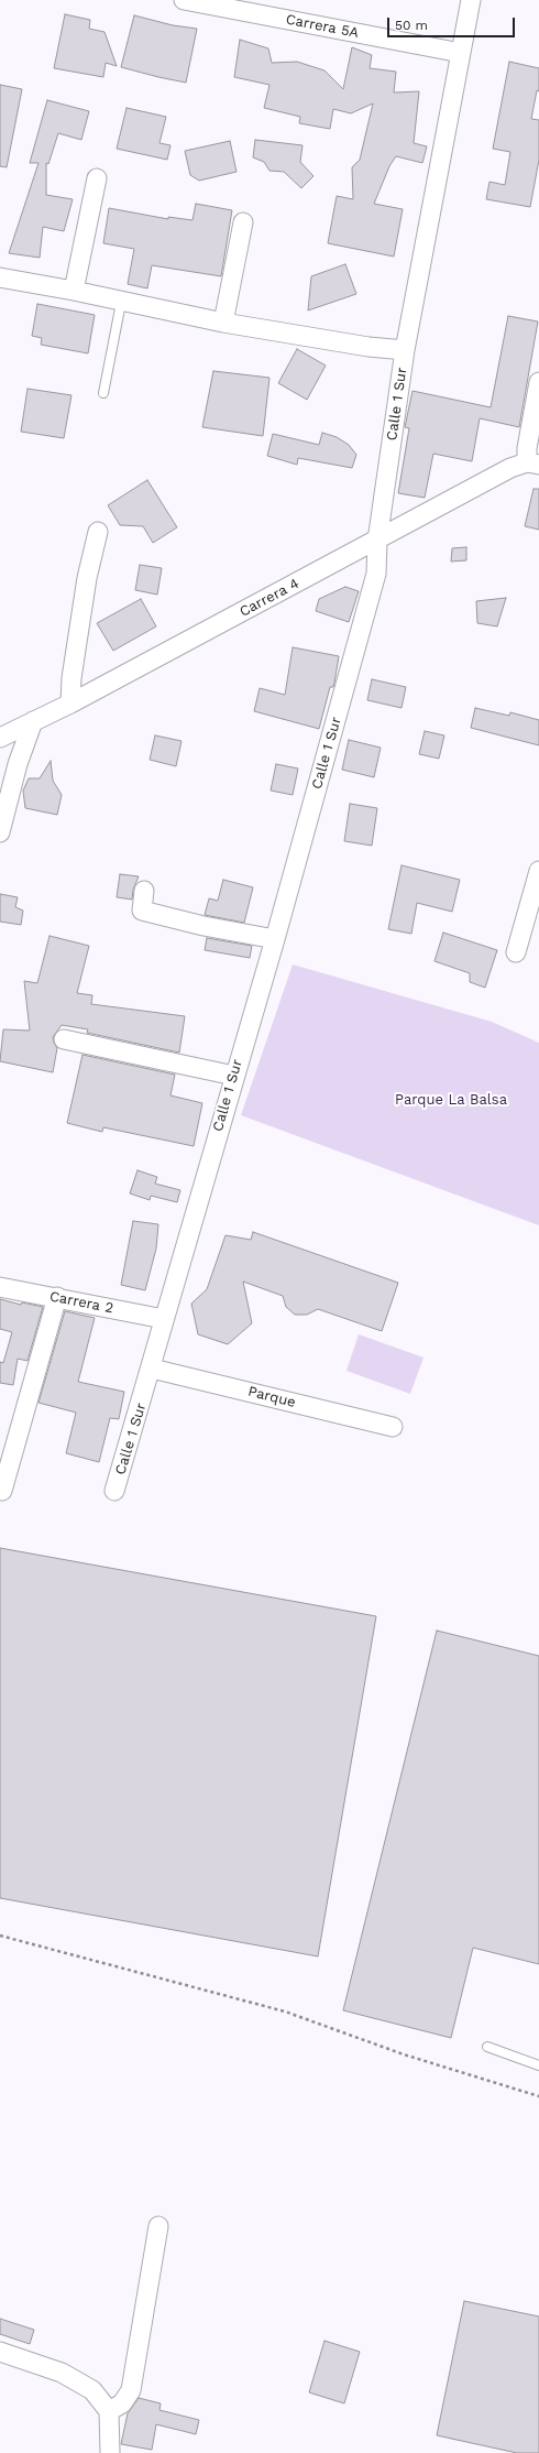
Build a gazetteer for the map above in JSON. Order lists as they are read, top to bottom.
{
  "streets": {
    "street": [
      "Carrera 5A",
      "Calle 1 Sur",
      "Carrera 4",
      "Carrera 2",
      "Parque"
    ]
  },
  "crossings": [
    ["Carrera 5A", "Calle 1 Sur"],
    ["Calle 1 Sur", "Carrera 4"],
    ["Calle 1 Sur", "Carrera 2"],
    ["Calle 1 Sur", "Parque"]
  ],
  "parks": ["Parque La Balsa"],
  "scale_bar": "50 m"
}
